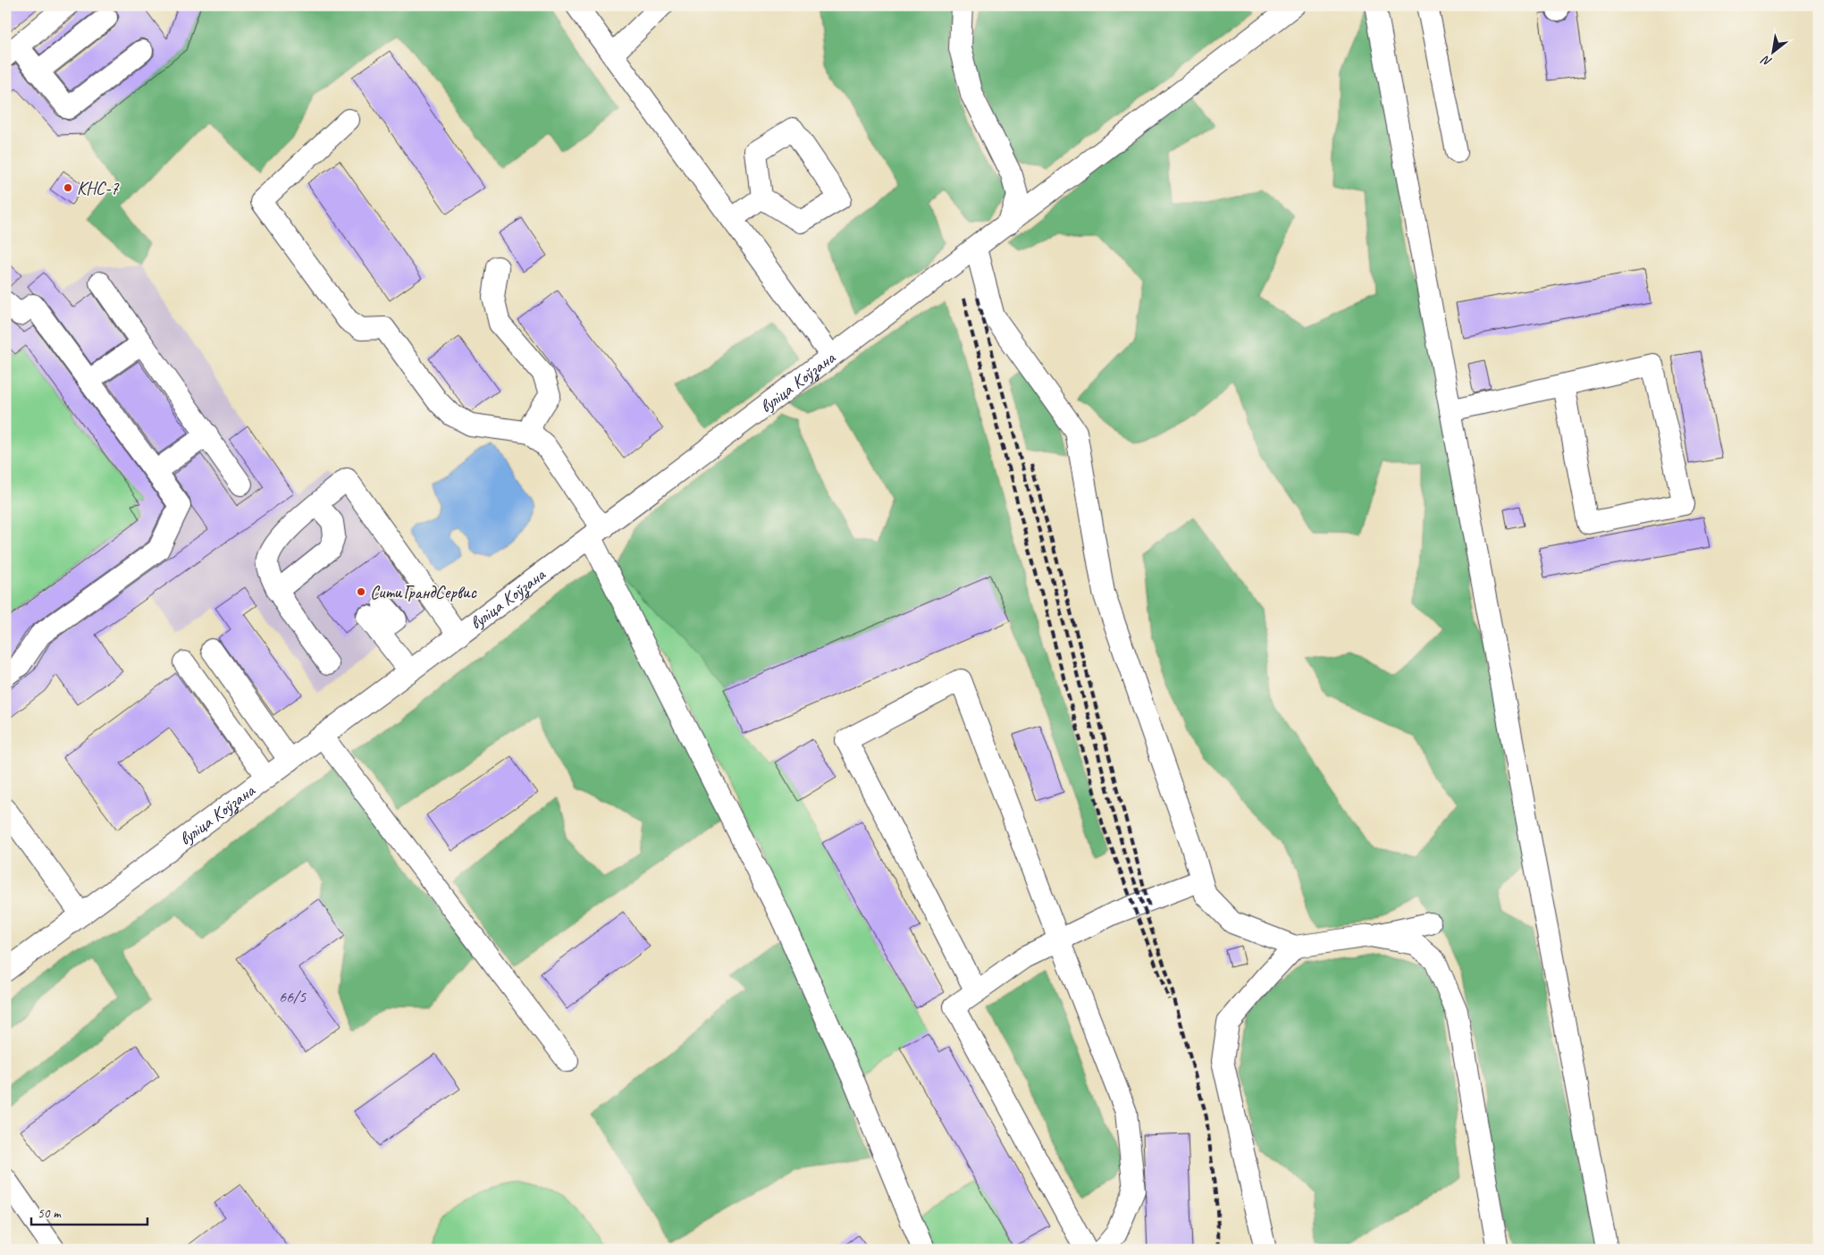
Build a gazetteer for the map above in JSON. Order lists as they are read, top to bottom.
{
  "streets": {
    "street": ["вуліца Коўзана"]
  },
  "places": ["КНС-7", "СитиГрандСервис"],
  "house_numbers": ["66/5"],
  "scale_bar": "50 m",
  "north": "bottom left"
}
